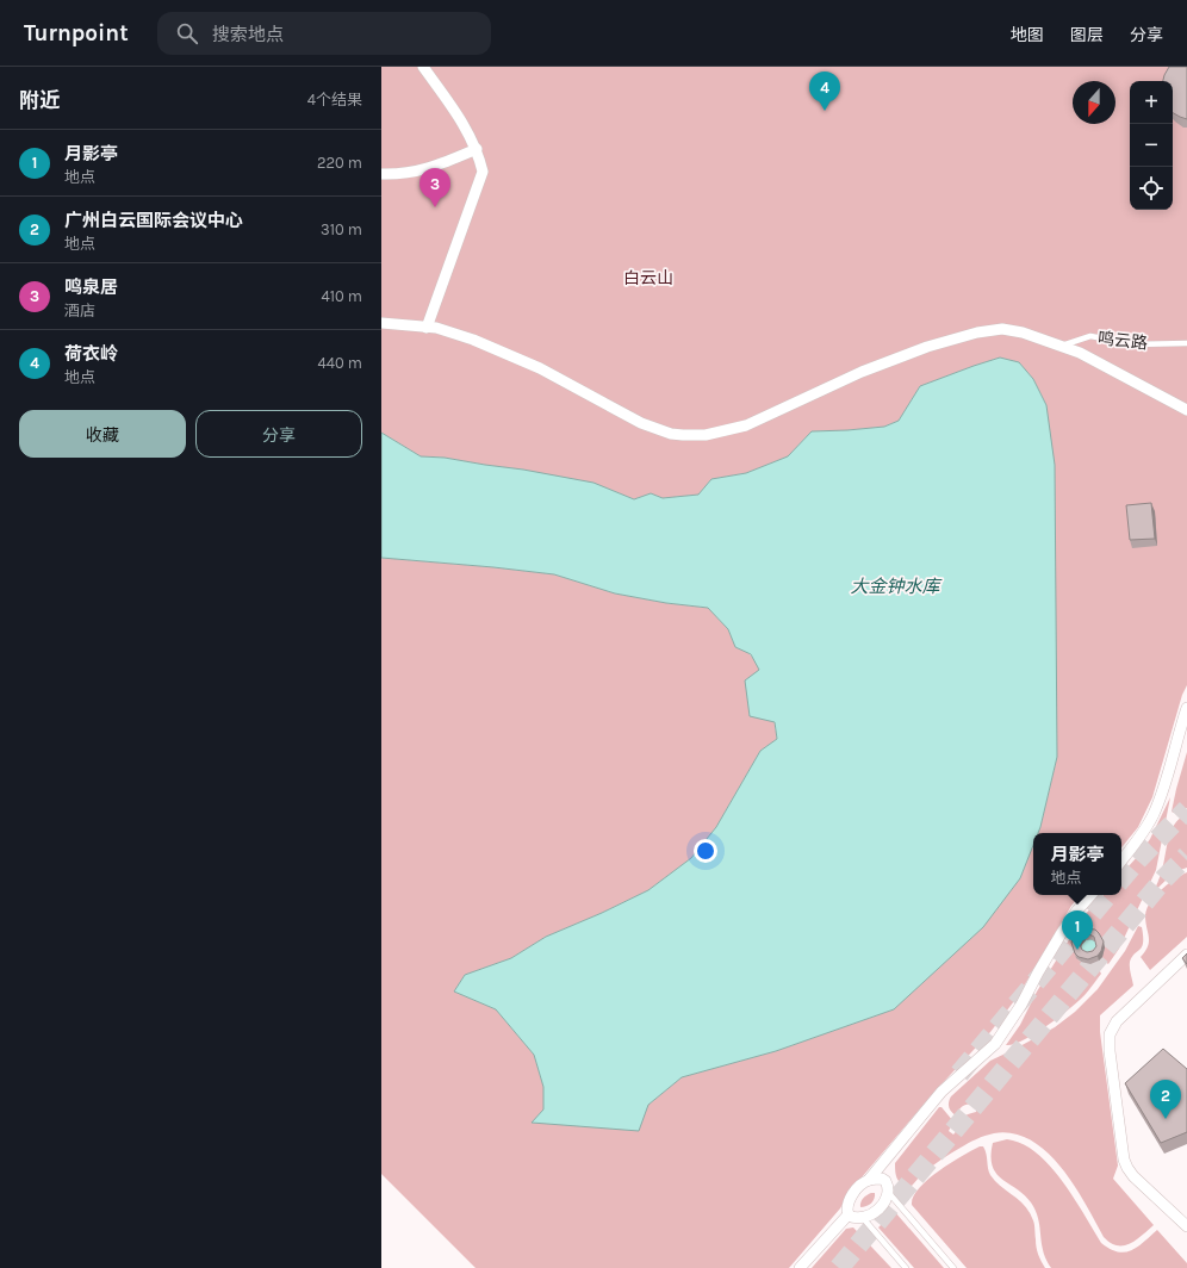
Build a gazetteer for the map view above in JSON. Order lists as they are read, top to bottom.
{
  "streets": {
    "lane": ["鸣云路"]
  },
  "water": ["大金钟水库"],
  "parks": ["白云山"],
  "north": "bottom",
  "page": {
    "header": "Turnpoint",
    "search": "搜索地点",
    "nav": ["地图", "图层", "分享"],
    "heading": ["附近", "4个结果"],
    "pins": [
      "4",
      "3",
      "1",
      "2"
    ],
    "map_buttons": ["+", "−"],
    "list": [
      {
        "mark": "1",
        "name": "月影亭",
        "note": "地点",
        "value": "220 m"
      },
      {
        "mark": "2",
        "name": "广州白云国际会议中心",
        "note": "地点",
        "value": "310 m"
      },
      {
        "mark": "3",
        "name": "鸣泉居",
        "note": "酒店",
        "value": "410 m"
      },
      {
        "mark": "4",
        "name": "荷衣岭",
        "note": "地点",
        "value": "440 m"
      }
    ],
    "buttons": ["收藏", "分享"],
    "popup": ["月影亭", "地点"]
  }
}
